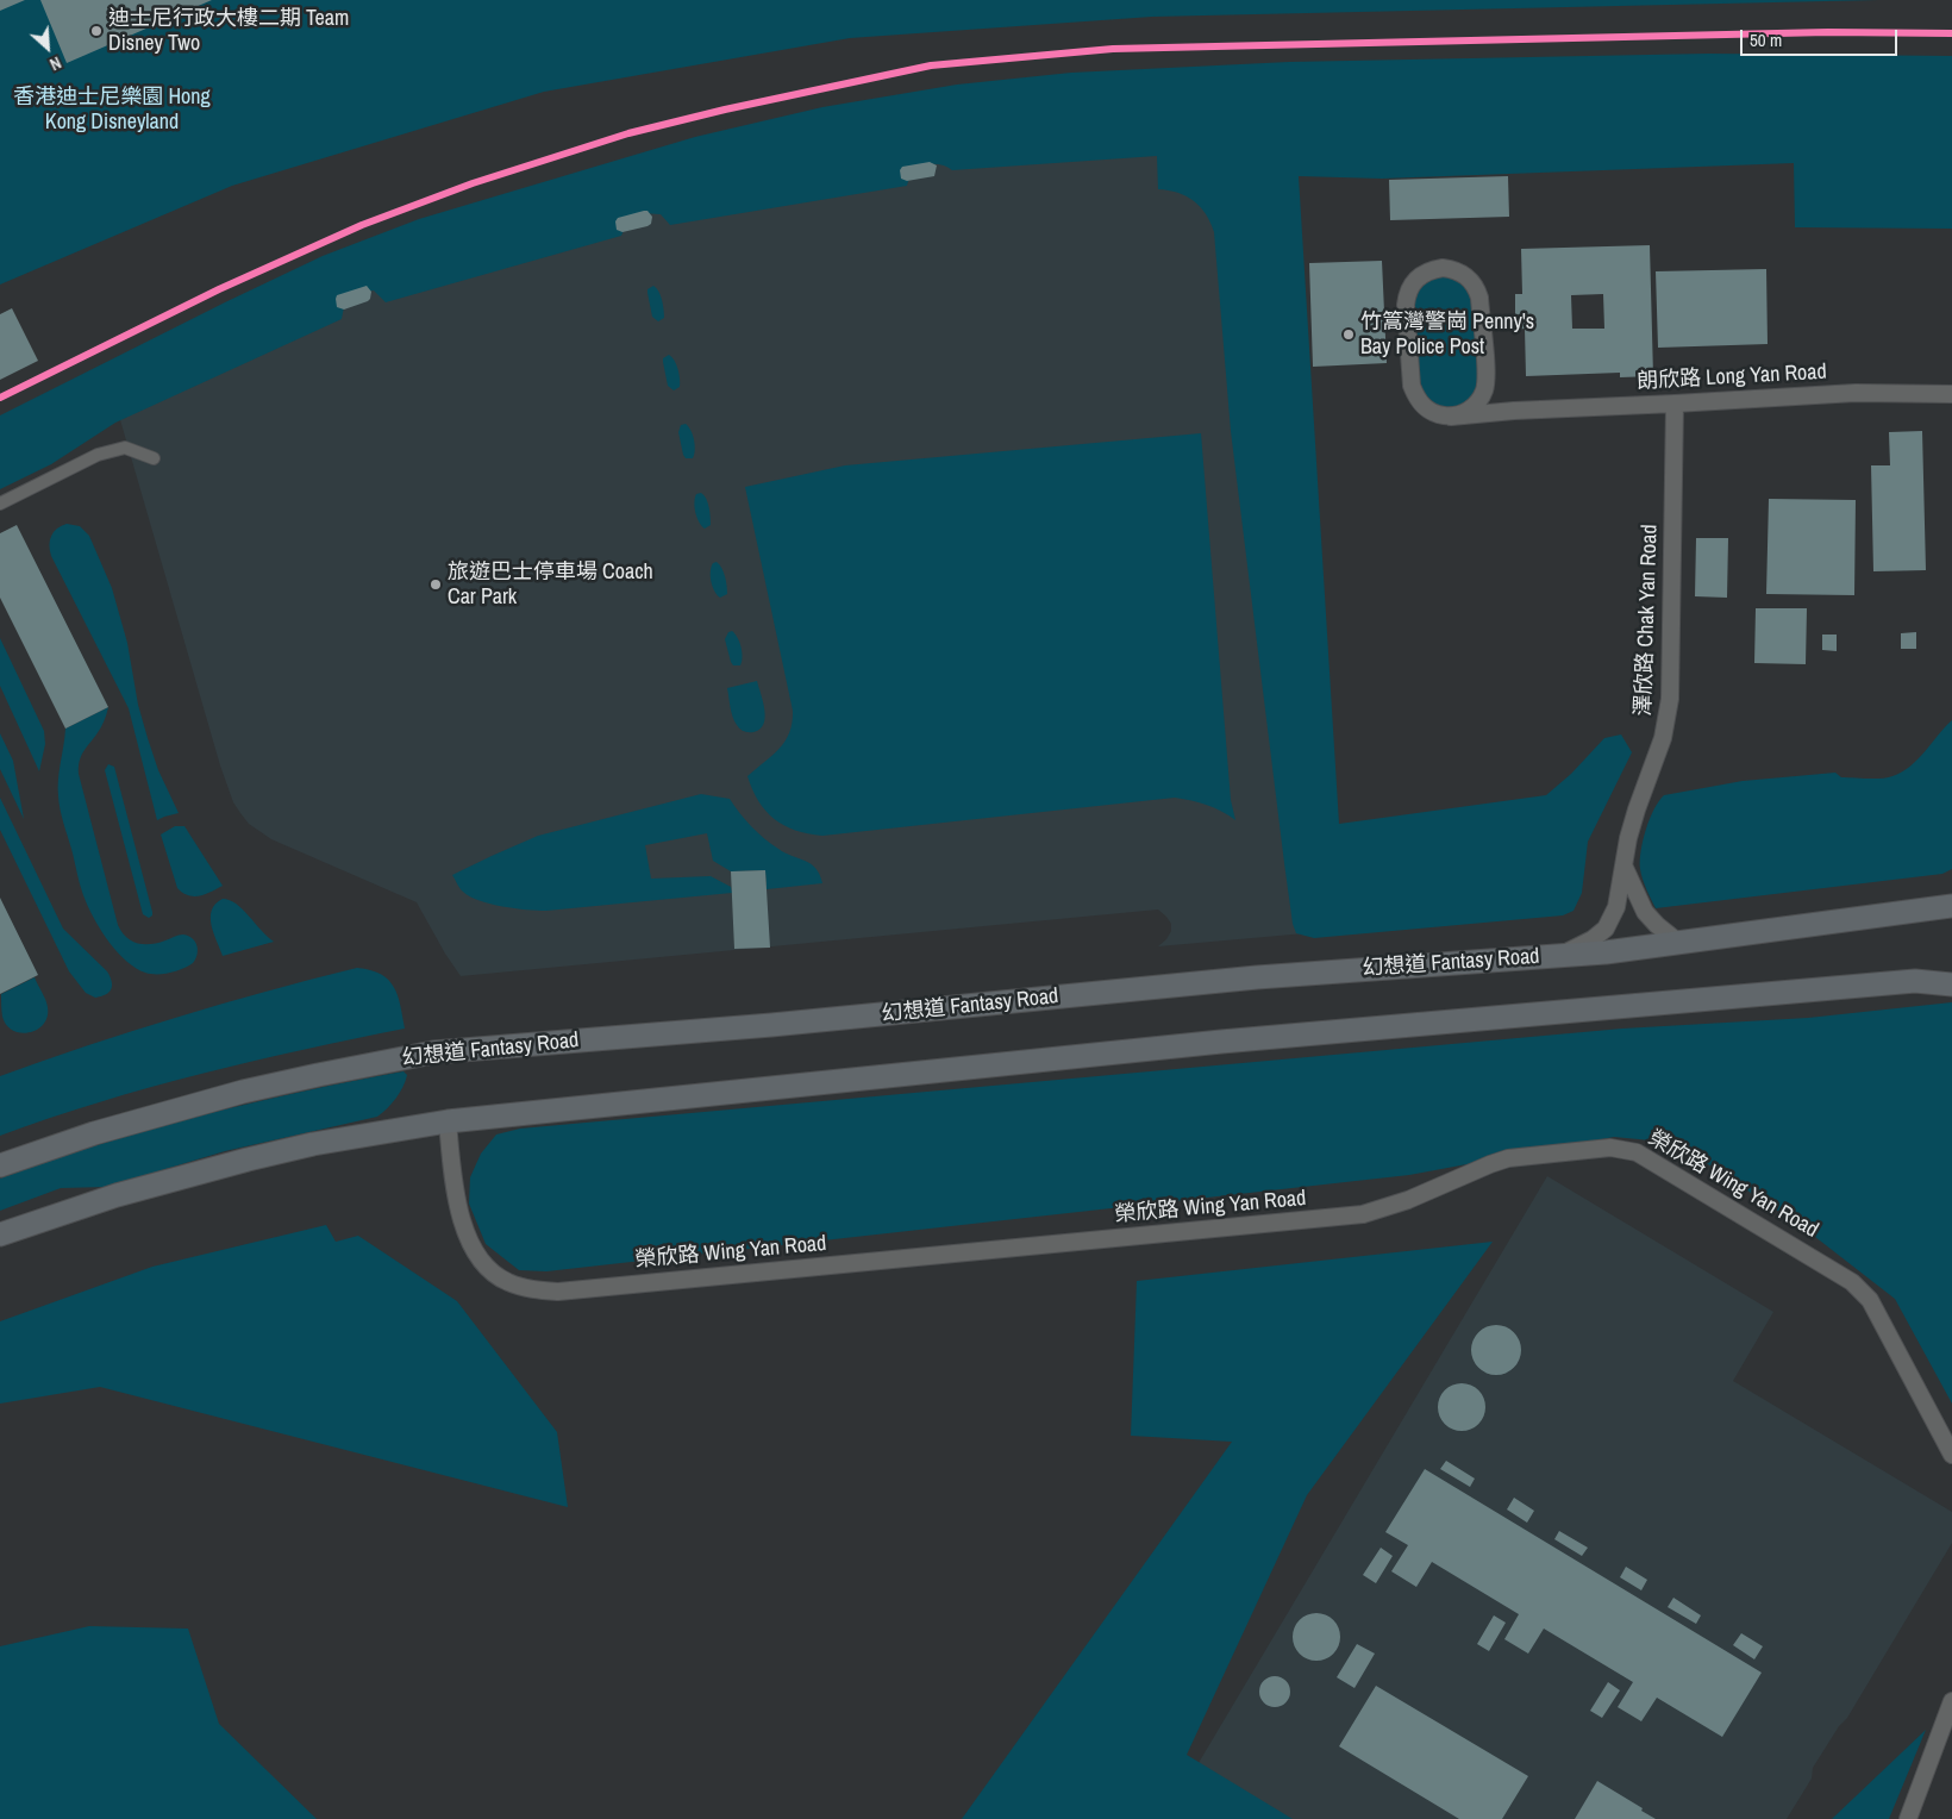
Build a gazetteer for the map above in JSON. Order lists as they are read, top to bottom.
{
  "streets": {
    "main road": ["幻想道 Fantasy Road"],
    "street": ["朗欣路 Long Yan Road", "澤欣路 Chak Yan Road", "榮欣路 Wing Yan Road"]
  },
  "crossings": [
    ["朗欣路 Long Yan Road", "澤欣路 Chak Yan Road"],
    ["澤欣路 Chak Yan Road", "幻想道 Fantasy Road"]
  ],
  "parks": ["香港迪士尼樂園 Hong Kong Disneyland"],
  "places": ["迪士尼行政大樓二期 Team Disney Two", "竹篙灣警崗 Penny's Bay Police Post", "旅遊巴士停車場 Coach Car Park"],
  "scale_bar": "50 m",
  "north": "bottom right"
}
